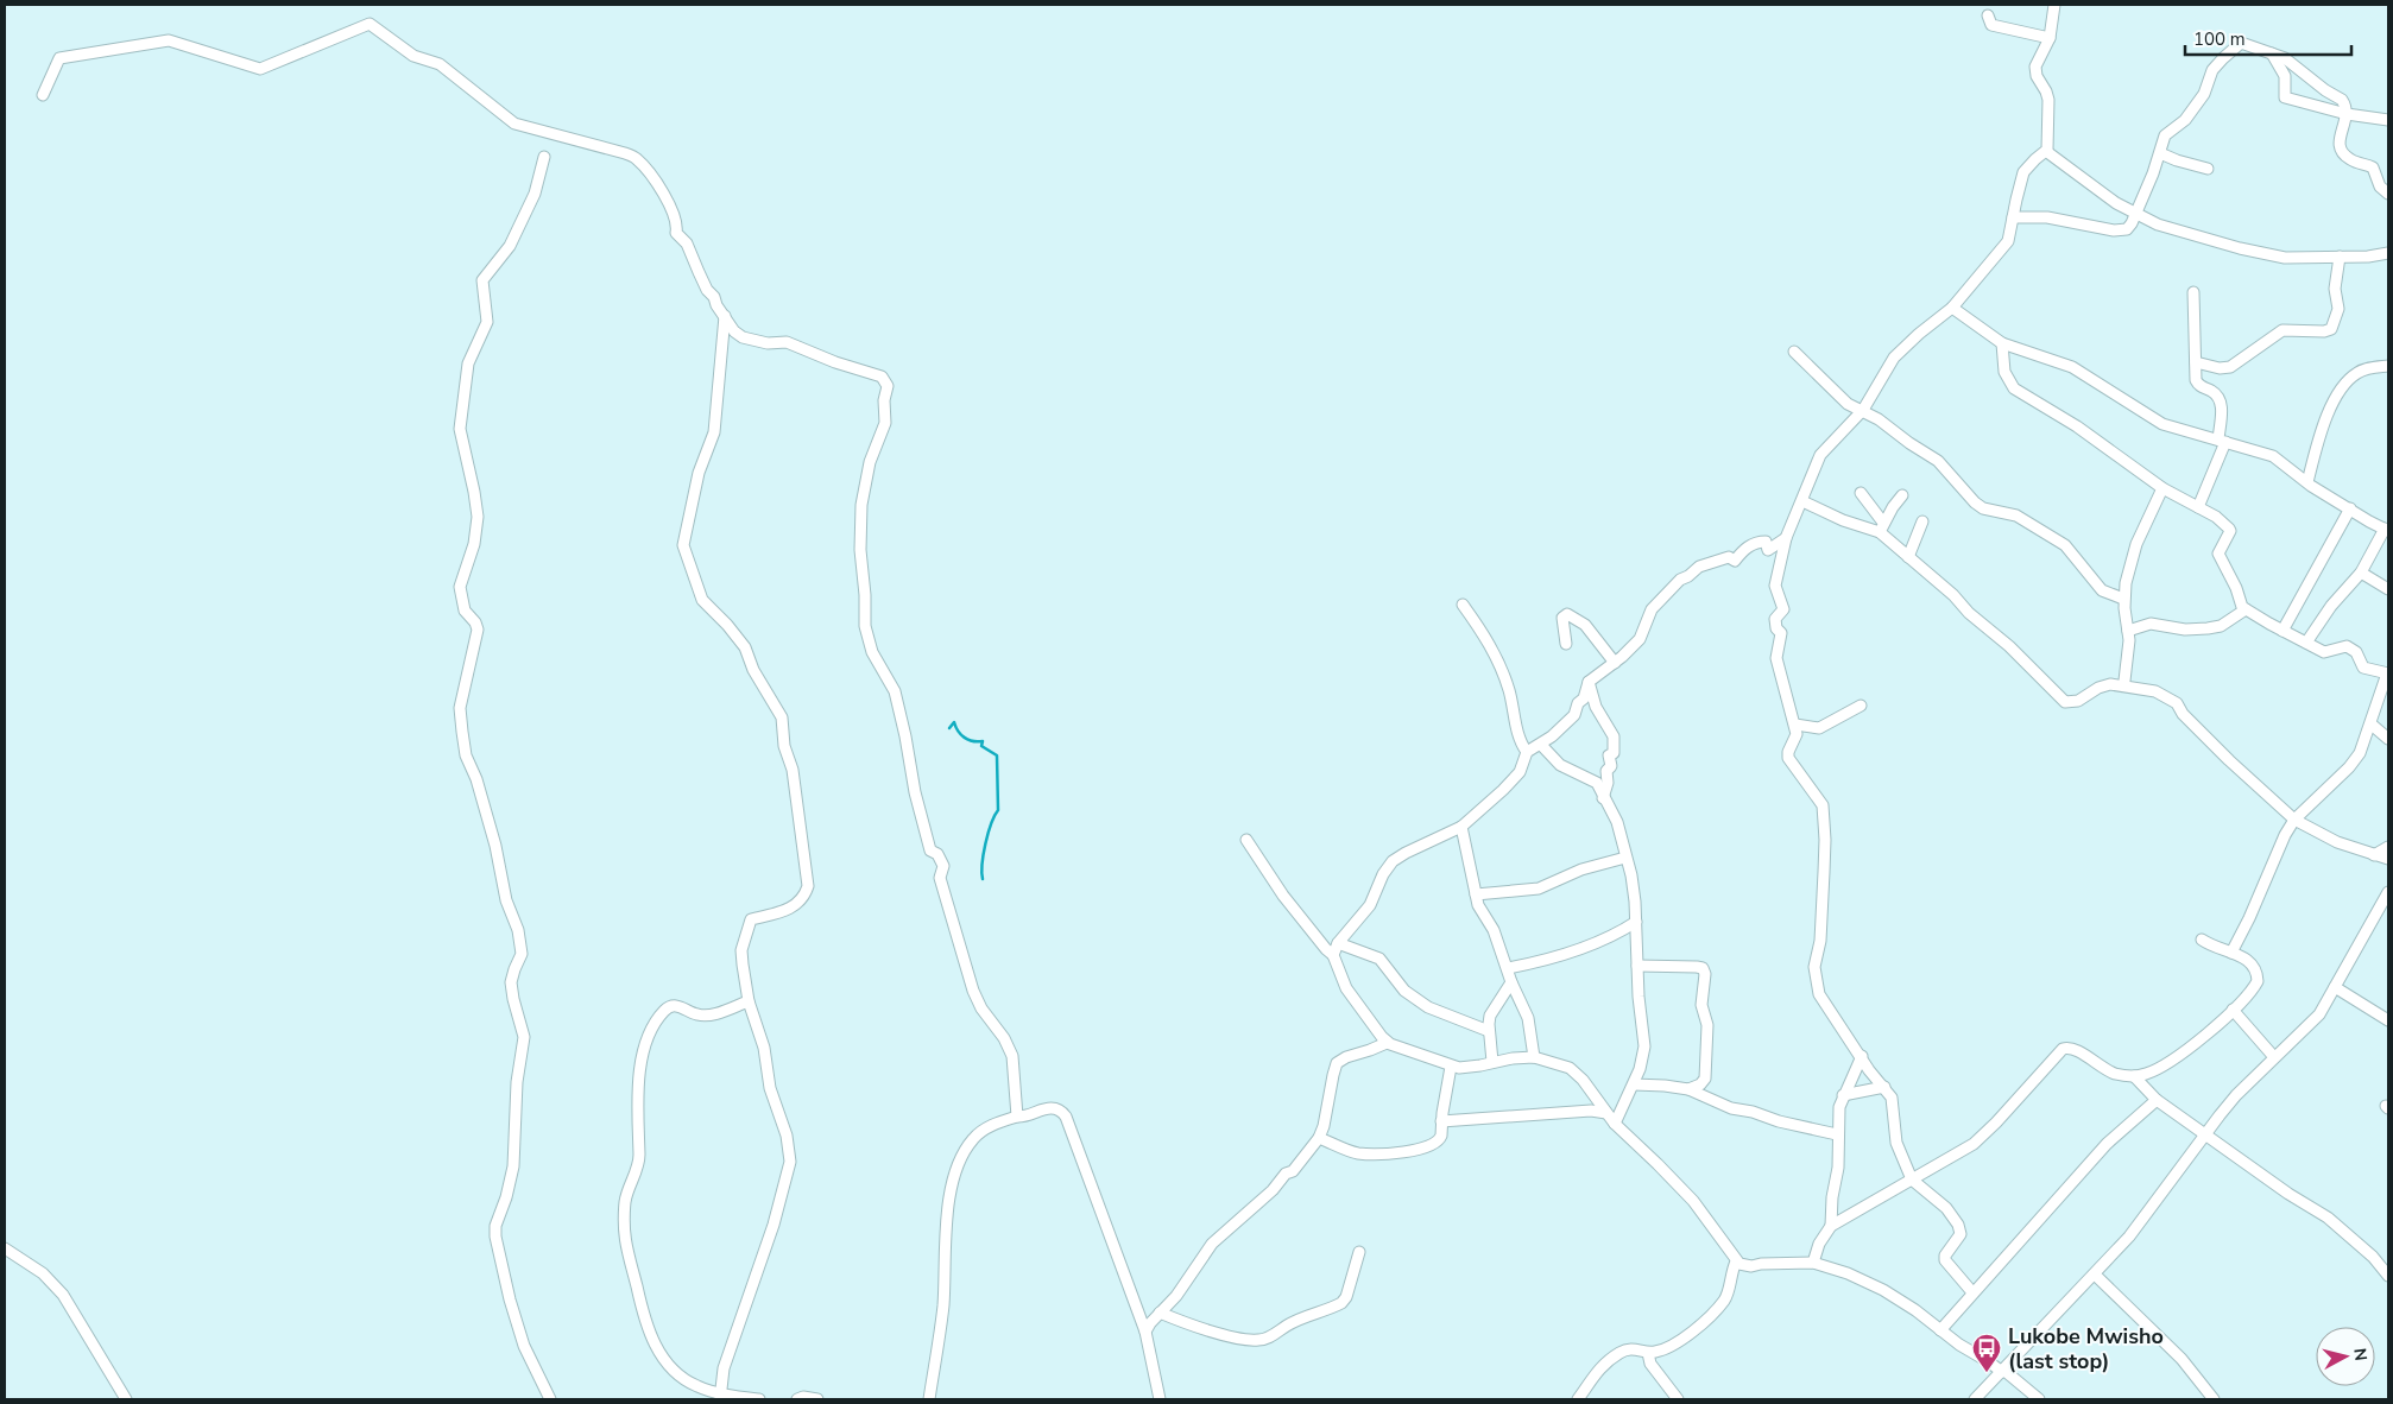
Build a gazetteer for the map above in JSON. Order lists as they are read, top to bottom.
{
  "places": {
    "bus stop": ["Lukobe Mwisho (last stop)"]
  },
  "scale_bar": "100 m",
  "north": "right"
}
